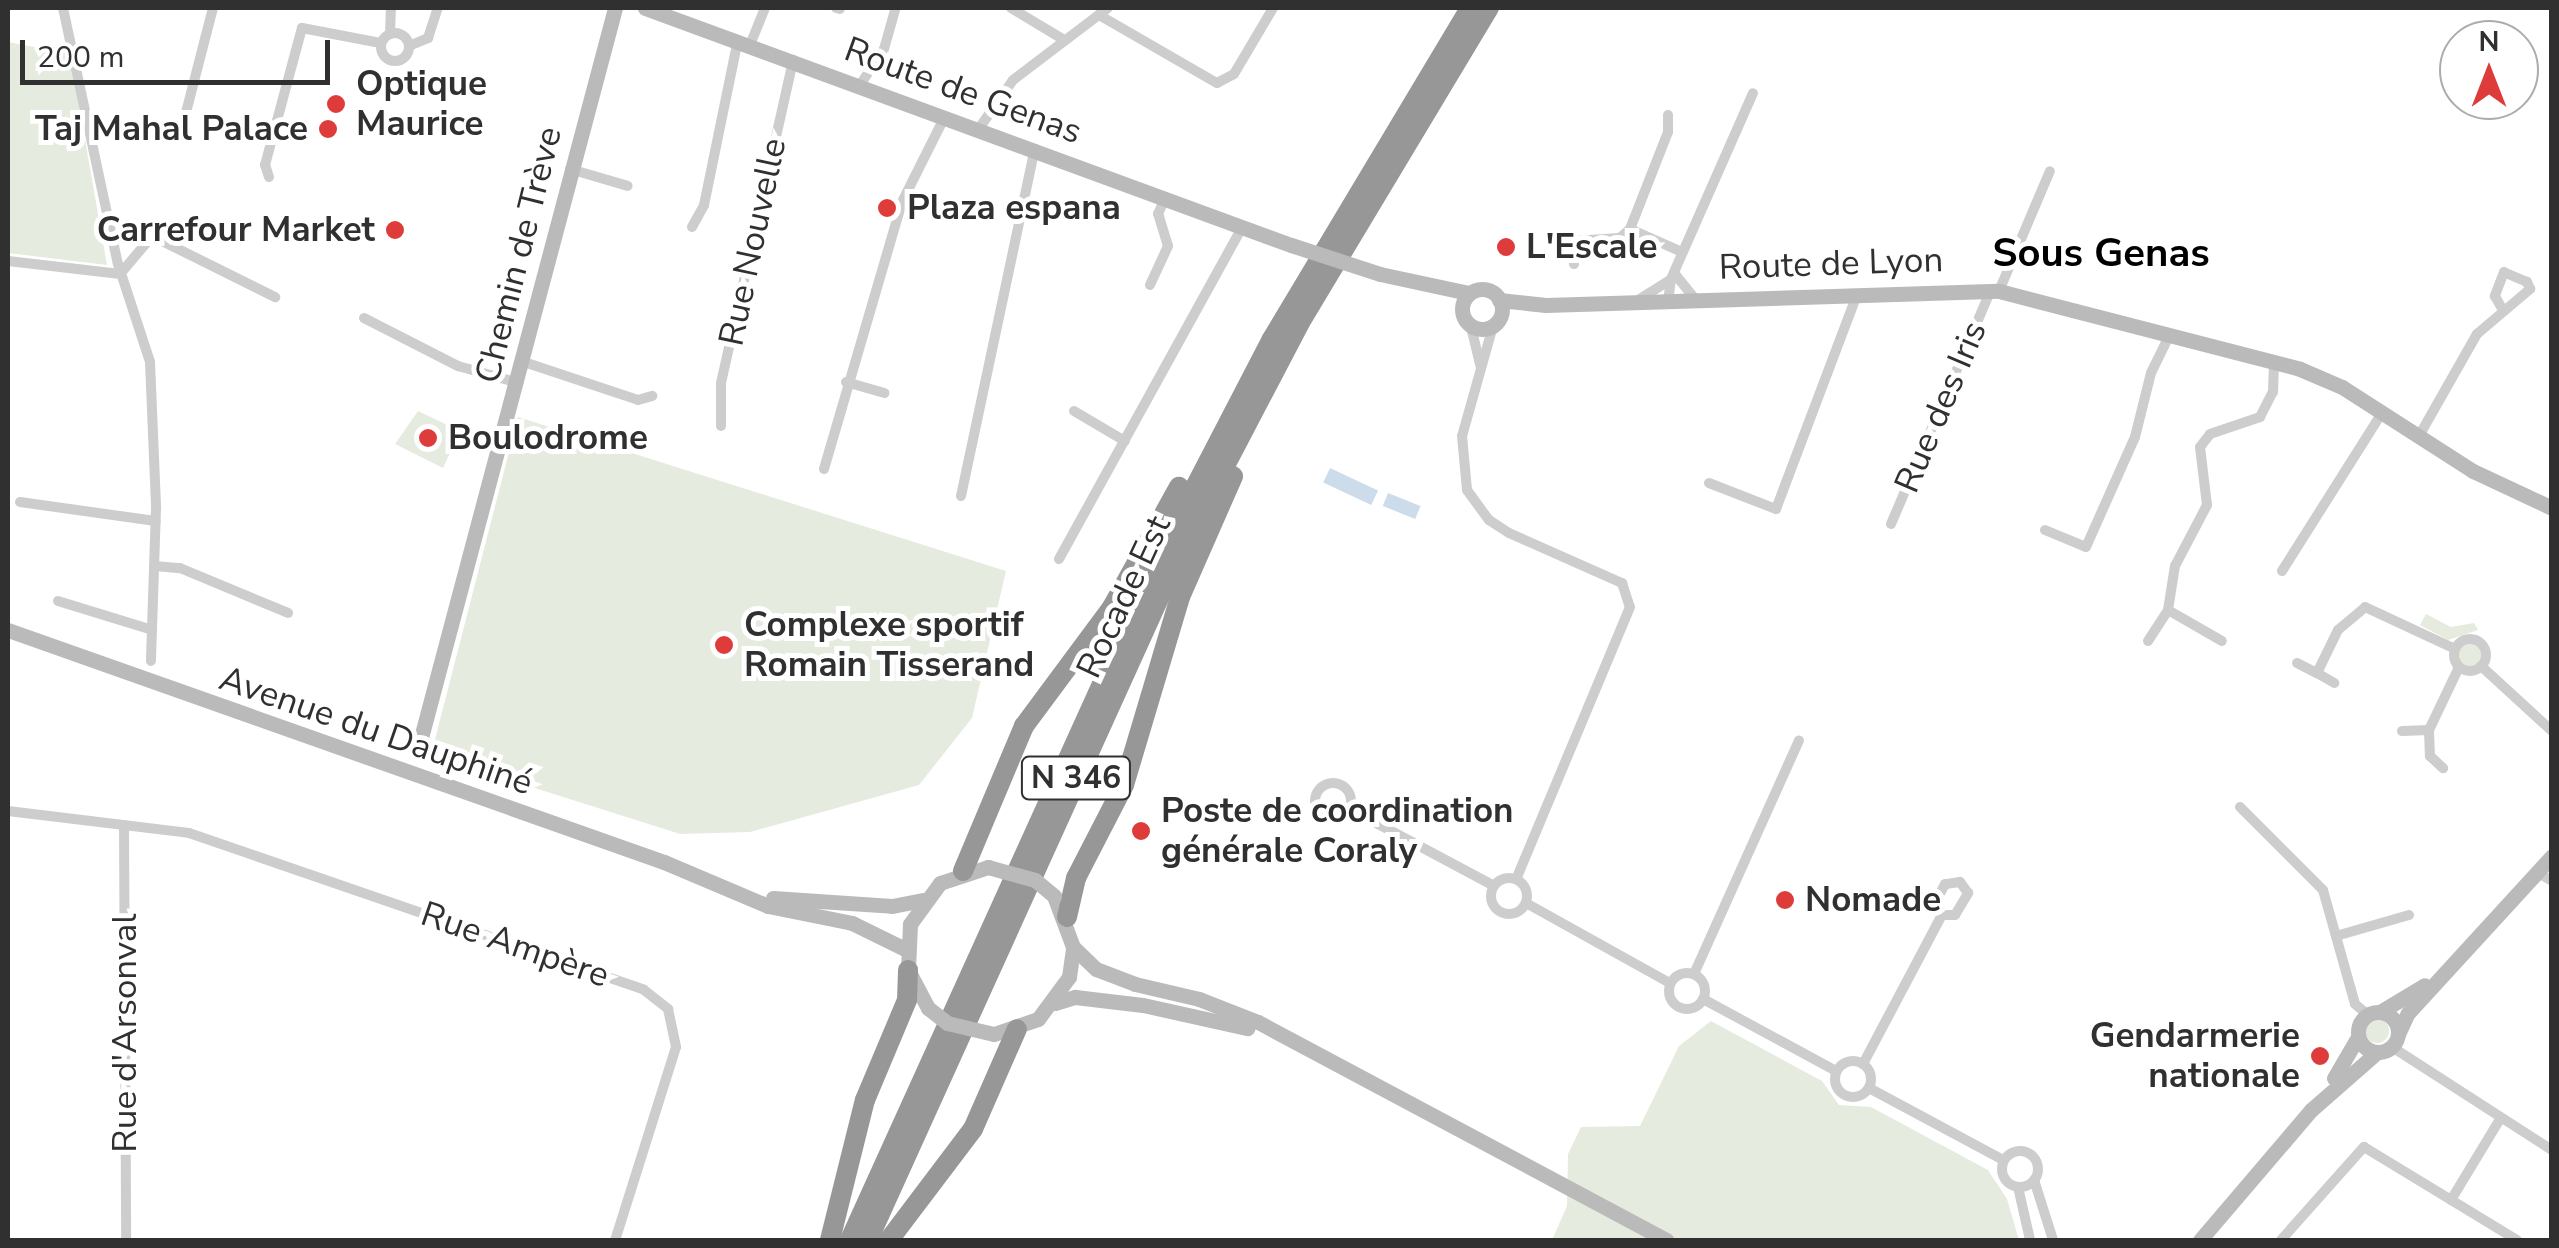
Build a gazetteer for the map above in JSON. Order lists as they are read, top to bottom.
{
  "streets": {
    "highway": ["Rocade Est", "N 346"],
    "main road": [
      "Route de Genas",
      "Chemin de Trève",
      "Route de Lyon",
      "Avenue du Dauphiné"
    ],
    "street": [
      "Rue Nouvelle",
      "Rue des Iris",
      "Rue Ampère",
      "Rue d'Arsonval"
    ]
  },
  "crossings": [
    ["Route de Genas", "Rue Nouvelle"],
    ["Route de Lyon", "Rue des Iris"],
    ["Rue Ampère", "Rue d'Arsonval"]
  ],
  "districts": ["Sous Genas"],
  "places": [
    "Optique Maurice",
    "Taj Mahal Palace",
    "Plaza espana",
    "Carrefour Market",
    "L'Escale",
    "Boulodrome",
    "Complexe sportif Romain Tisserand",
    "Poste de coordination générale Coraly",
    "Nomade",
    "Gendarmerie nationale"
  ],
  "scale_bar": "200 m",
  "north": "top"
}
